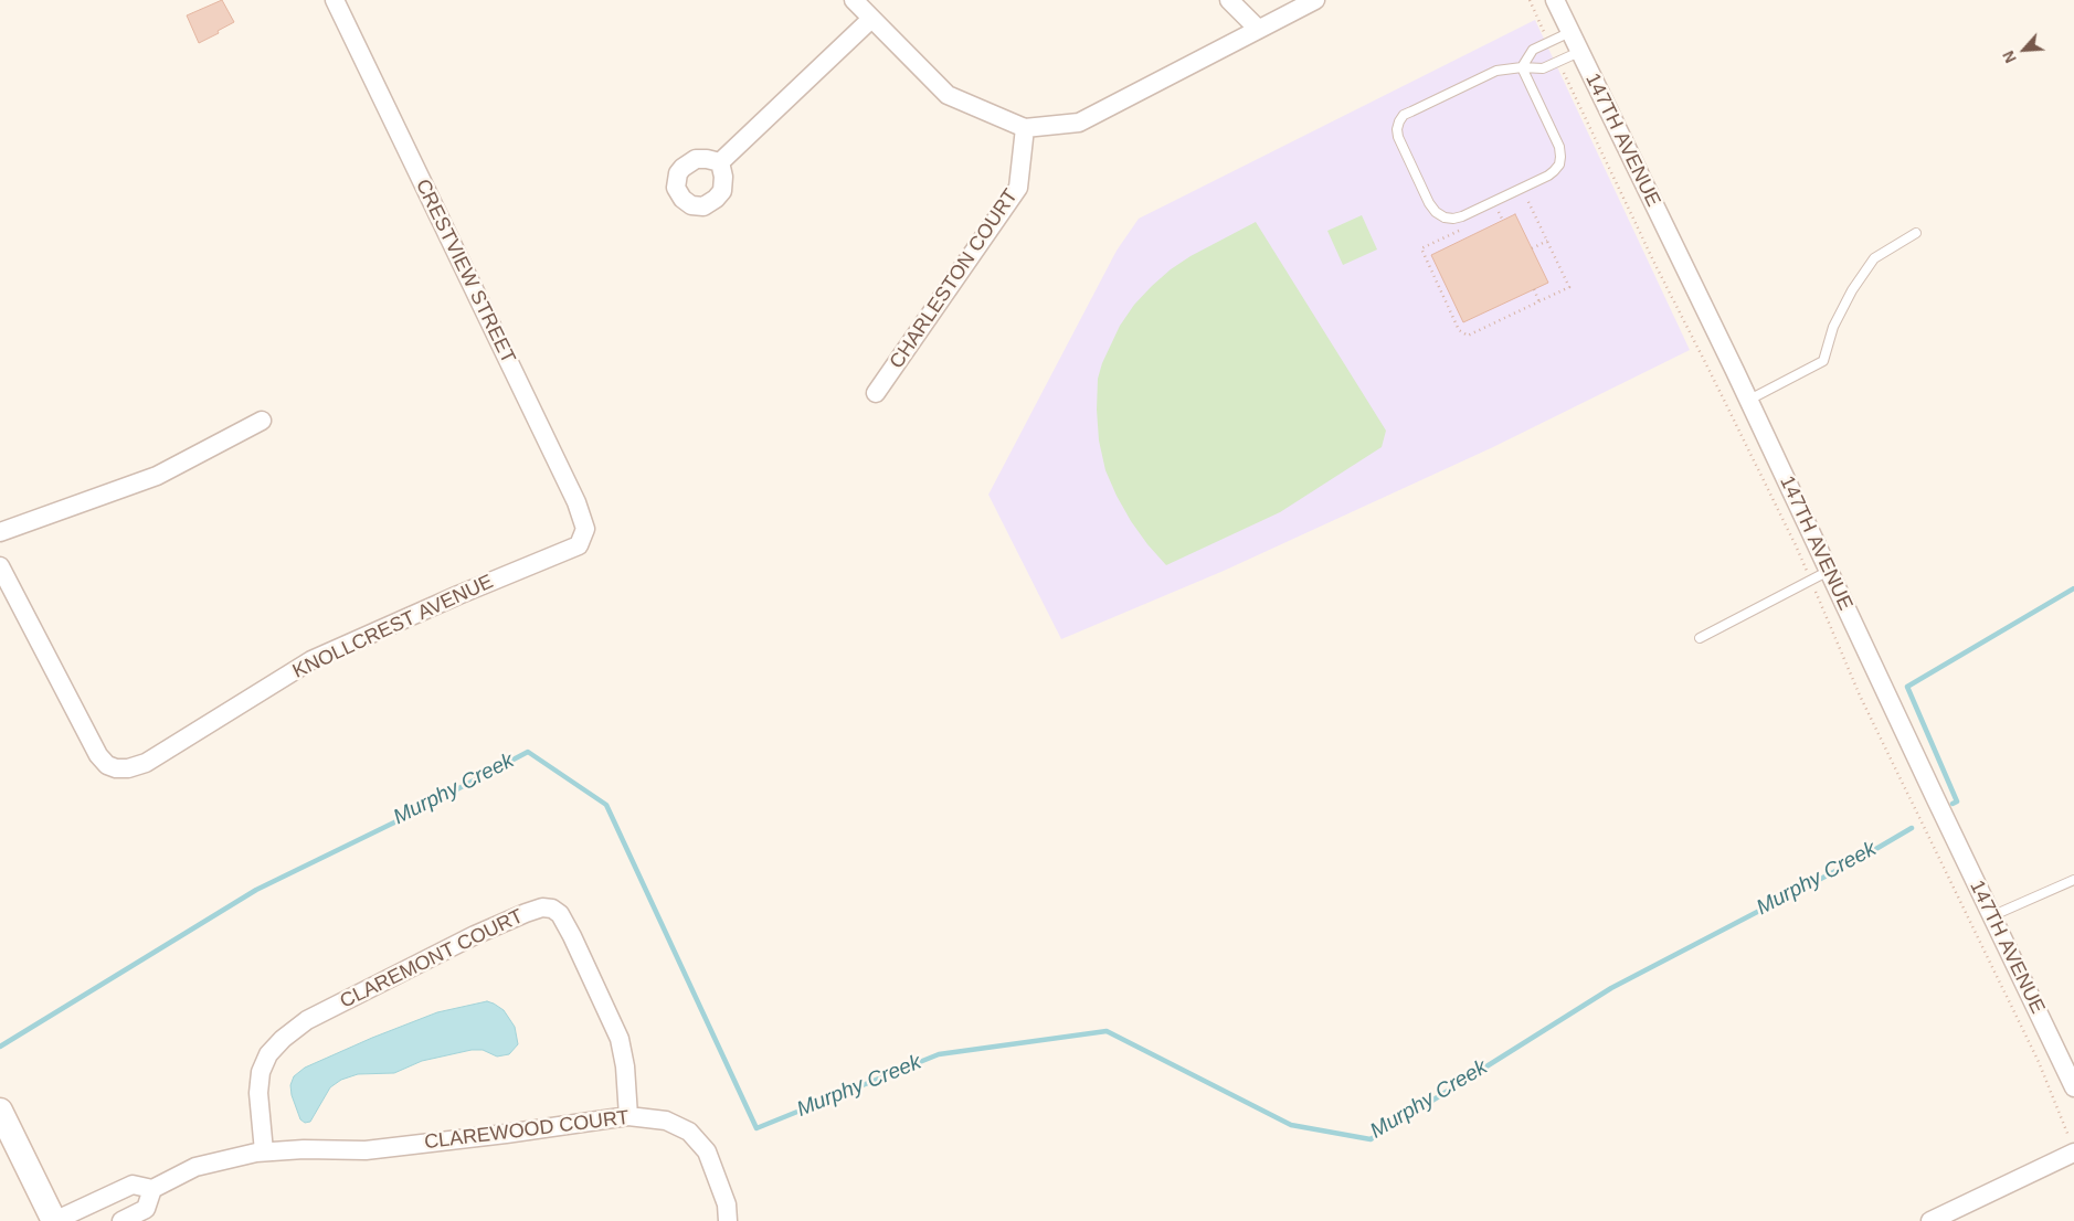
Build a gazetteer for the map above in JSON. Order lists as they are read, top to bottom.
{
  "streets": {
    "street": [
      "147TH AVENUE",
      "CRESTVIEW STREET",
      "CHARLESTON COURT",
      "KNOLLCREST AVENUE",
      "CLAREMONT COURT",
      "CLAREWOOD COURT"
    ]
  },
  "crossings": [
    ["CRESTVIEW STREET", "KNOLLCREST AVENUE"],
    ["CLAREMONT COURT", "CLAREWOOD COURT"]
  ],
  "water": ["Murphy Creek"],
  "north": "bottom left"
}
